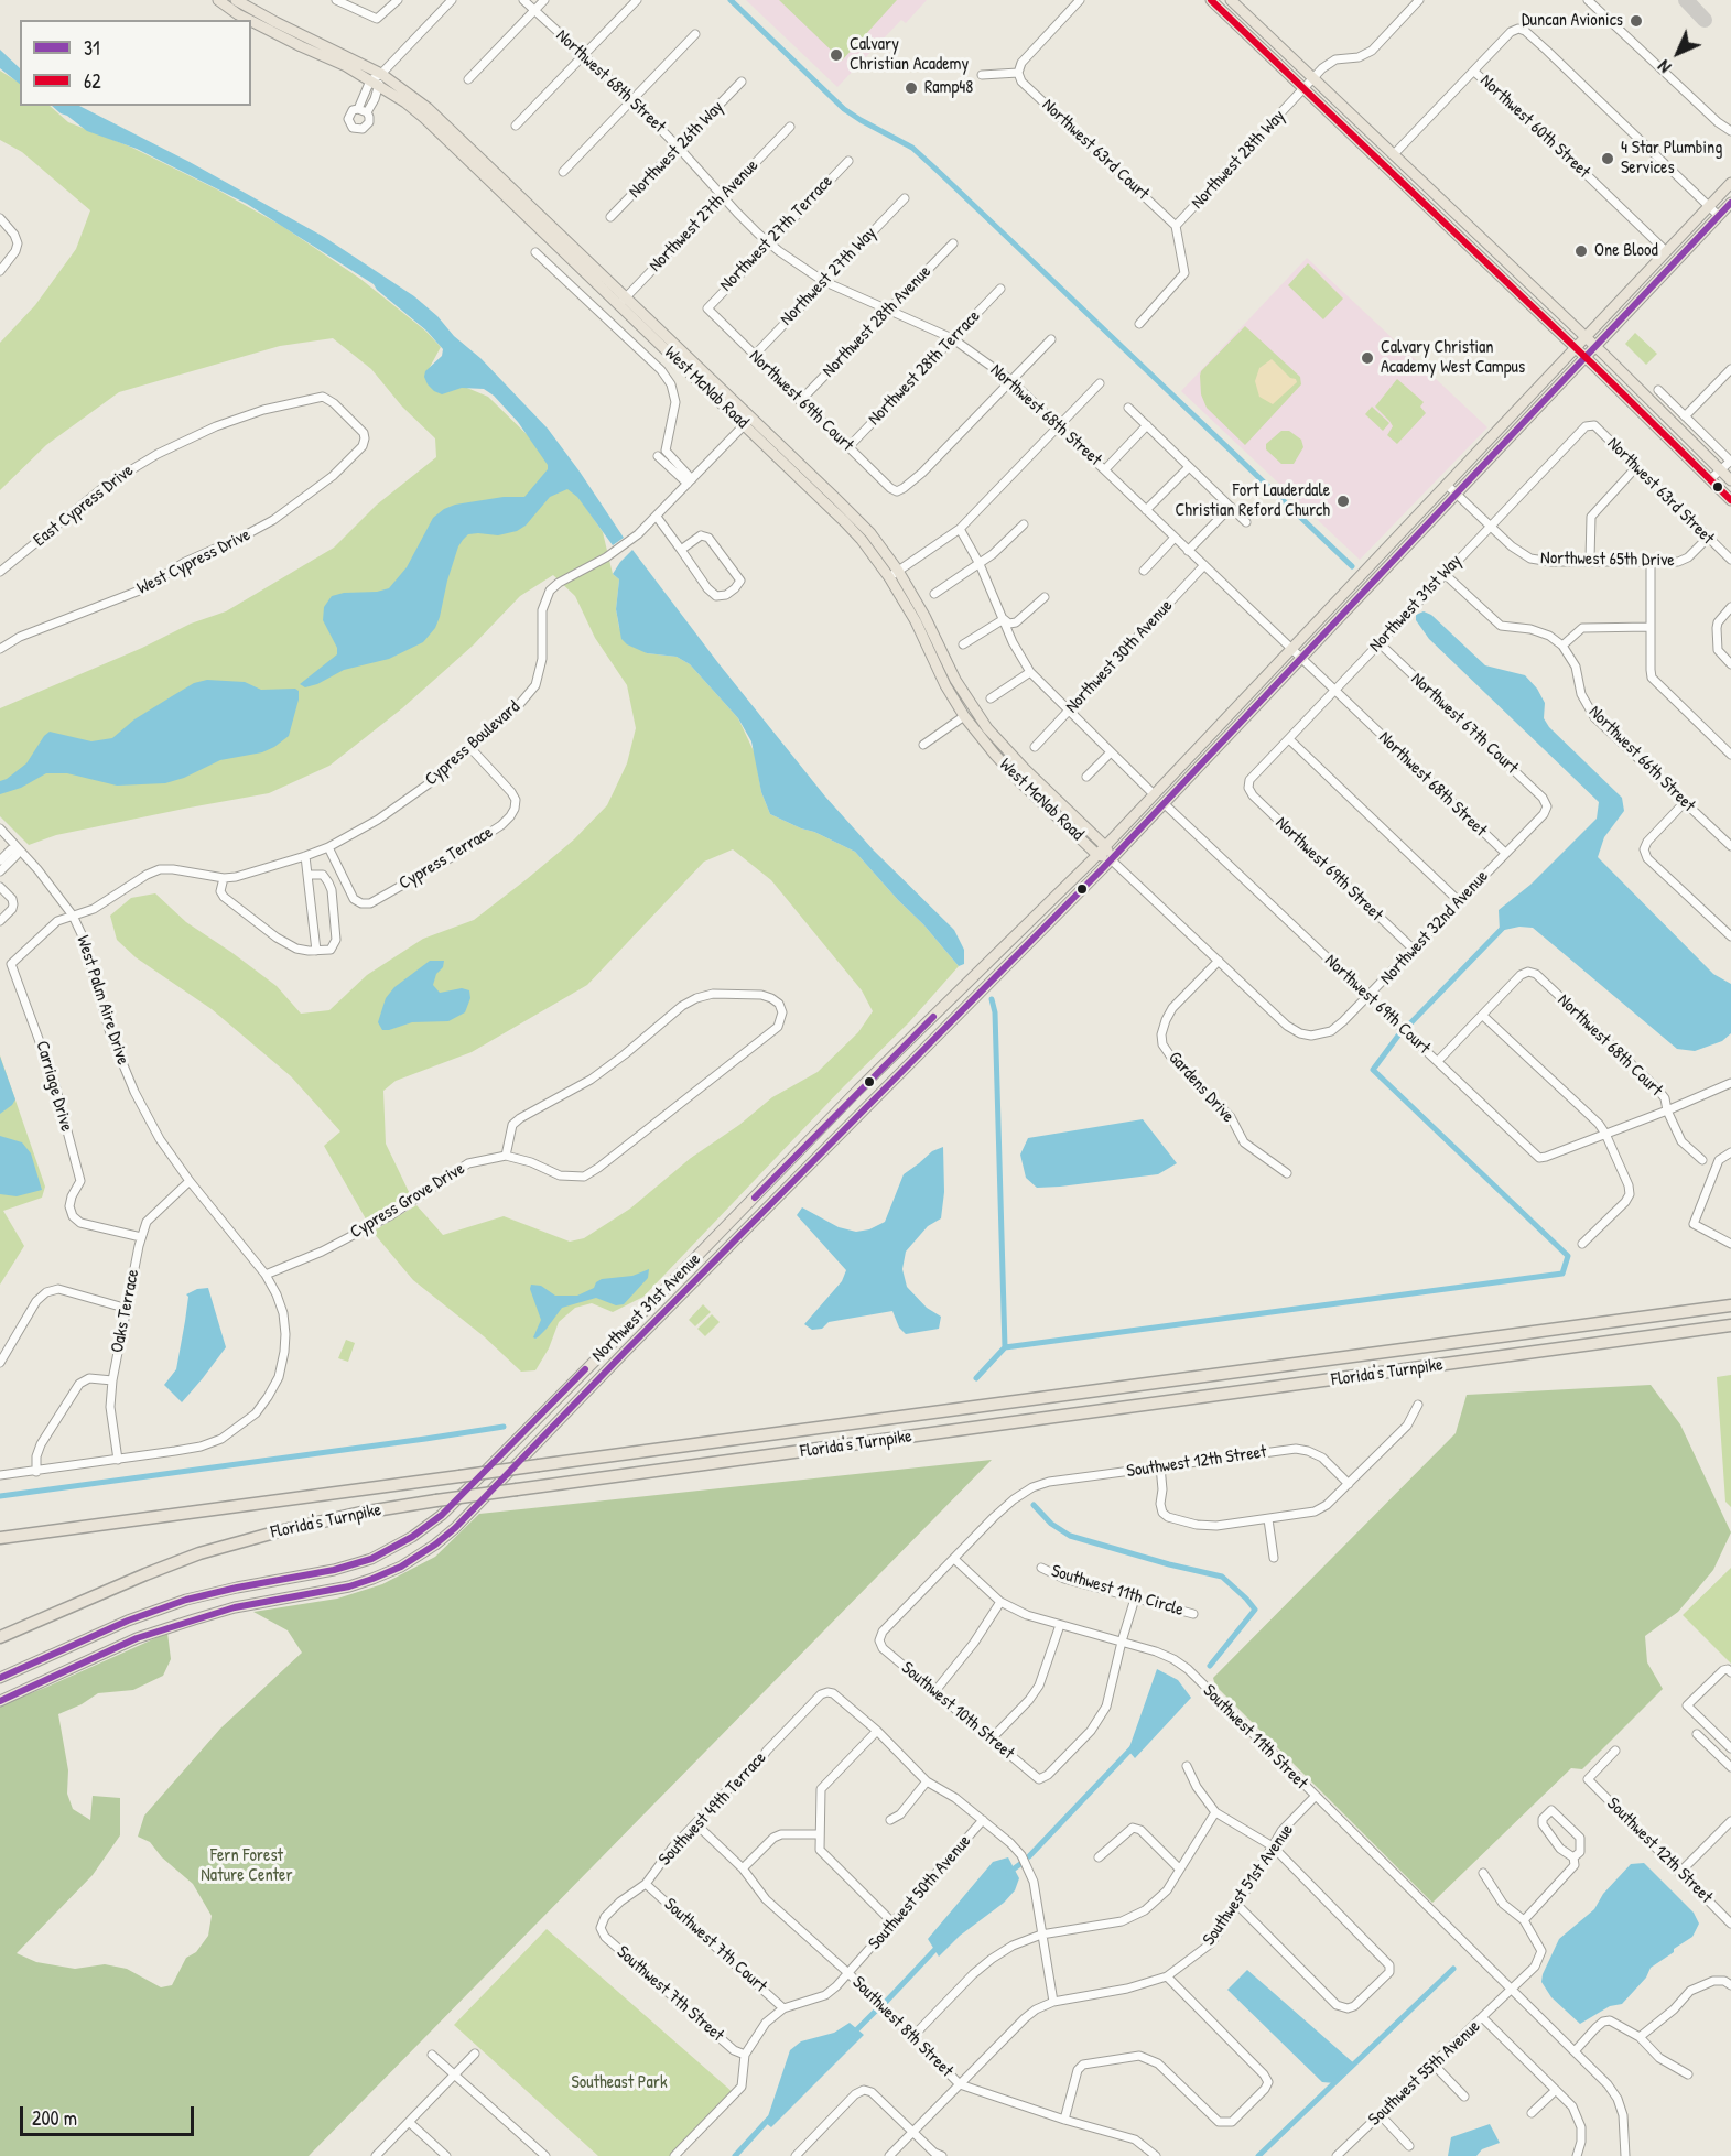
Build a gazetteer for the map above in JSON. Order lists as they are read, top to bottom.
{
  "streets": {
    "highway": ["Florida's Turnpike"],
    "main road": ["West McNab Road", "Northwest 31st Avenue"],
    "street": [
      "Northwest 68th Street",
      "Northwest 60th Street",
      "Northwest 26th Way",
      "Northwest 63rd Court",
      "Northwest 28th Way",
      "Northwest 27th Avenue",
      "Northwest 27th Terrace",
      "Northwest 27th Way",
      "Northwest 28th Avenue",
      "Northwest 28th Terrace",
      "Northwest 69th Court",
      "Northwest 63rd Street",
      "East Cypress Drive",
      "Northwest 65th Drive",
      "West Cypress Drive",
      "Northwest 31st Way",
      "Northwest 30th Avenue",
      "Northwest 67th Court",
      "Cypress Boulevard",
      "Northwest 66th Street",
      "Cypress Terrace",
      "Northwest 69th Street",
      "Northwest 32nd Avenue",
      "West Palm Aire Drive",
      "Northwest 68th Court",
      "Carriage Drive",
      "Gardens Drive",
      "Cypress Grove Drive",
      "Oaks Terrace",
      "Southwest 12th Street",
      "Southwest 11th Circle",
      "Southwest 10th Street",
      "Southwest 11th Street",
      "Southwest 49th Terrace",
      "Southwest 51st Avenue",
      "Southwest 50th Avenue",
      "Southwest 7th Court",
      "Southwest 7th Street",
      "Southwest 8th Street",
      "Southwest 55th Avenue"
    ]
  },
  "crossings": [
    ["Northwest 68th Street", "Northwest 26th Way"],
    ["Northwest 68th Street", "Northwest 27th Avenue"],
    ["Northwest 68th Street", "Northwest 27th Terrace"],
    ["Northwest 68th Street", "Northwest 27th Way"],
    ["Northwest 68th Street", "Northwest 28th Avenue"],
    ["Northwest 68th Street", "Northwest 28th Terrace"],
    ["Northwest 68th Street", "Northwest 69th Court"],
    ["Northwest 68th Street", "Northwest 31st Way"],
    ["Northwest 68th Street", "Northwest 30th Avenue"],
    ["Northwest 68th Street", "Northwest 32nd Avenue"],
    ["Northwest 68th Street", "Northwest 31st Avenue"],
    ["Northwest 60th Street", "Northwest 31st Avenue"],
    ["Northwest 63rd Court", "Northwest 28th Way"],
    ["Northwest 27th Avenue", "West McNab Road"],
    ["Northwest 27th Terrace", "Northwest 69th Court"],
    ["Northwest 27th Way", "Northwest 69th Court"],
    ["Northwest 28th Avenue", "Northwest 69th Court"],
    ["Northwest 28th Terrace", "Northwest 69th Court"],
    ["West McNab Road", "Cypress Boulevard"],
    ["West McNab Road", "Northwest 32nd Avenue"],
    ["West McNab Road", "Gardens Drive"],
    ["West McNab Road", "Northwest 31st Avenue"],
    ["Northwest 69th Court", "Northwest 32nd Avenue"],
    ["Northwest 69th Court", "Northwest 31st Avenue"],
    ["Northwest 63rd Street", "Northwest 65th Drive"],
    ["Northwest 63rd Street", "Northwest 31st Way"],
    ["East Cypress Drive", "West Cypress Drive"],
    ["Northwest 65th Drive", "Northwest 31st Way"],
    ["Northwest 65th Drive", "Northwest 31st Avenue"],
    ["Northwest 31st Way", "Northwest 67th Court"],
    ["Northwest 31st Way", "Northwest 69th Street"],
    ["Northwest 67th Court", "Northwest 32nd Avenue"],
    ["Cypress Boulevard", "Cypress Terrace"],
    ["Cypress Boulevard", "West Palm Aire Drive"],
    ["Cypress Boulevard", "Carriage Drive"],
    ["Northwest 69th Street", "Northwest 32nd Avenue"],
    ["West Palm Aire Drive", "Carriage Drive"],
    ["West Palm Aire Drive", "Cypress Grove Drive"],
    ["West Palm Aire Drive", "Oaks Terrace"],
    ["Carriage Drive", "Oaks Terrace"],
    ["Southwest 12th Street", "Southwest 10th Street"],
    ["Southwest 12th Street", "Southwest 11th Street"],
    ["Southwest 10th Street", "Southwest 11th Street"],
    ["Southwest 11th Street", "Southwest 51st Avenue"],
    ["Southwest 11th Street", "Southwest 55th Avenue"],
    ["Southwest 49th Terrace", "Southwest 7th Court"],
    ["Southwest 49th Terrace", "Southwest 7th Street"],
    ["Southwest 49th Terrace", "Southwest 8th Street"],
    ["Southwest 51st Avenue", "Southwest 8th Street"],
    ["Southwest 50th Avenue", "Southwest 7th Court"],
    ["Southwest 50th Avenue", "Southwest 7th Street"],
    ["Southwest 50th Avenue", "Southwest 8th Street"]
  ],
  "parks": ["Fern Forest Nature Center", "Southeast Park"],
  "places": [
    "Duncan Avionics",
    "Calvary Christian Academy",
    "Ramp48",
    "4 Star Plumbing Services",
    "One Blood",
    "Calvary Christian Academy West Campus",
    "Fort Lauderdale Christian Reford Church"
  ],
  "lines": ["transit line 62", "transit line 31"],
  "legend": ["31", "62"],
  "scale_bar": "200 m",
  "north": "bottom left"
}
